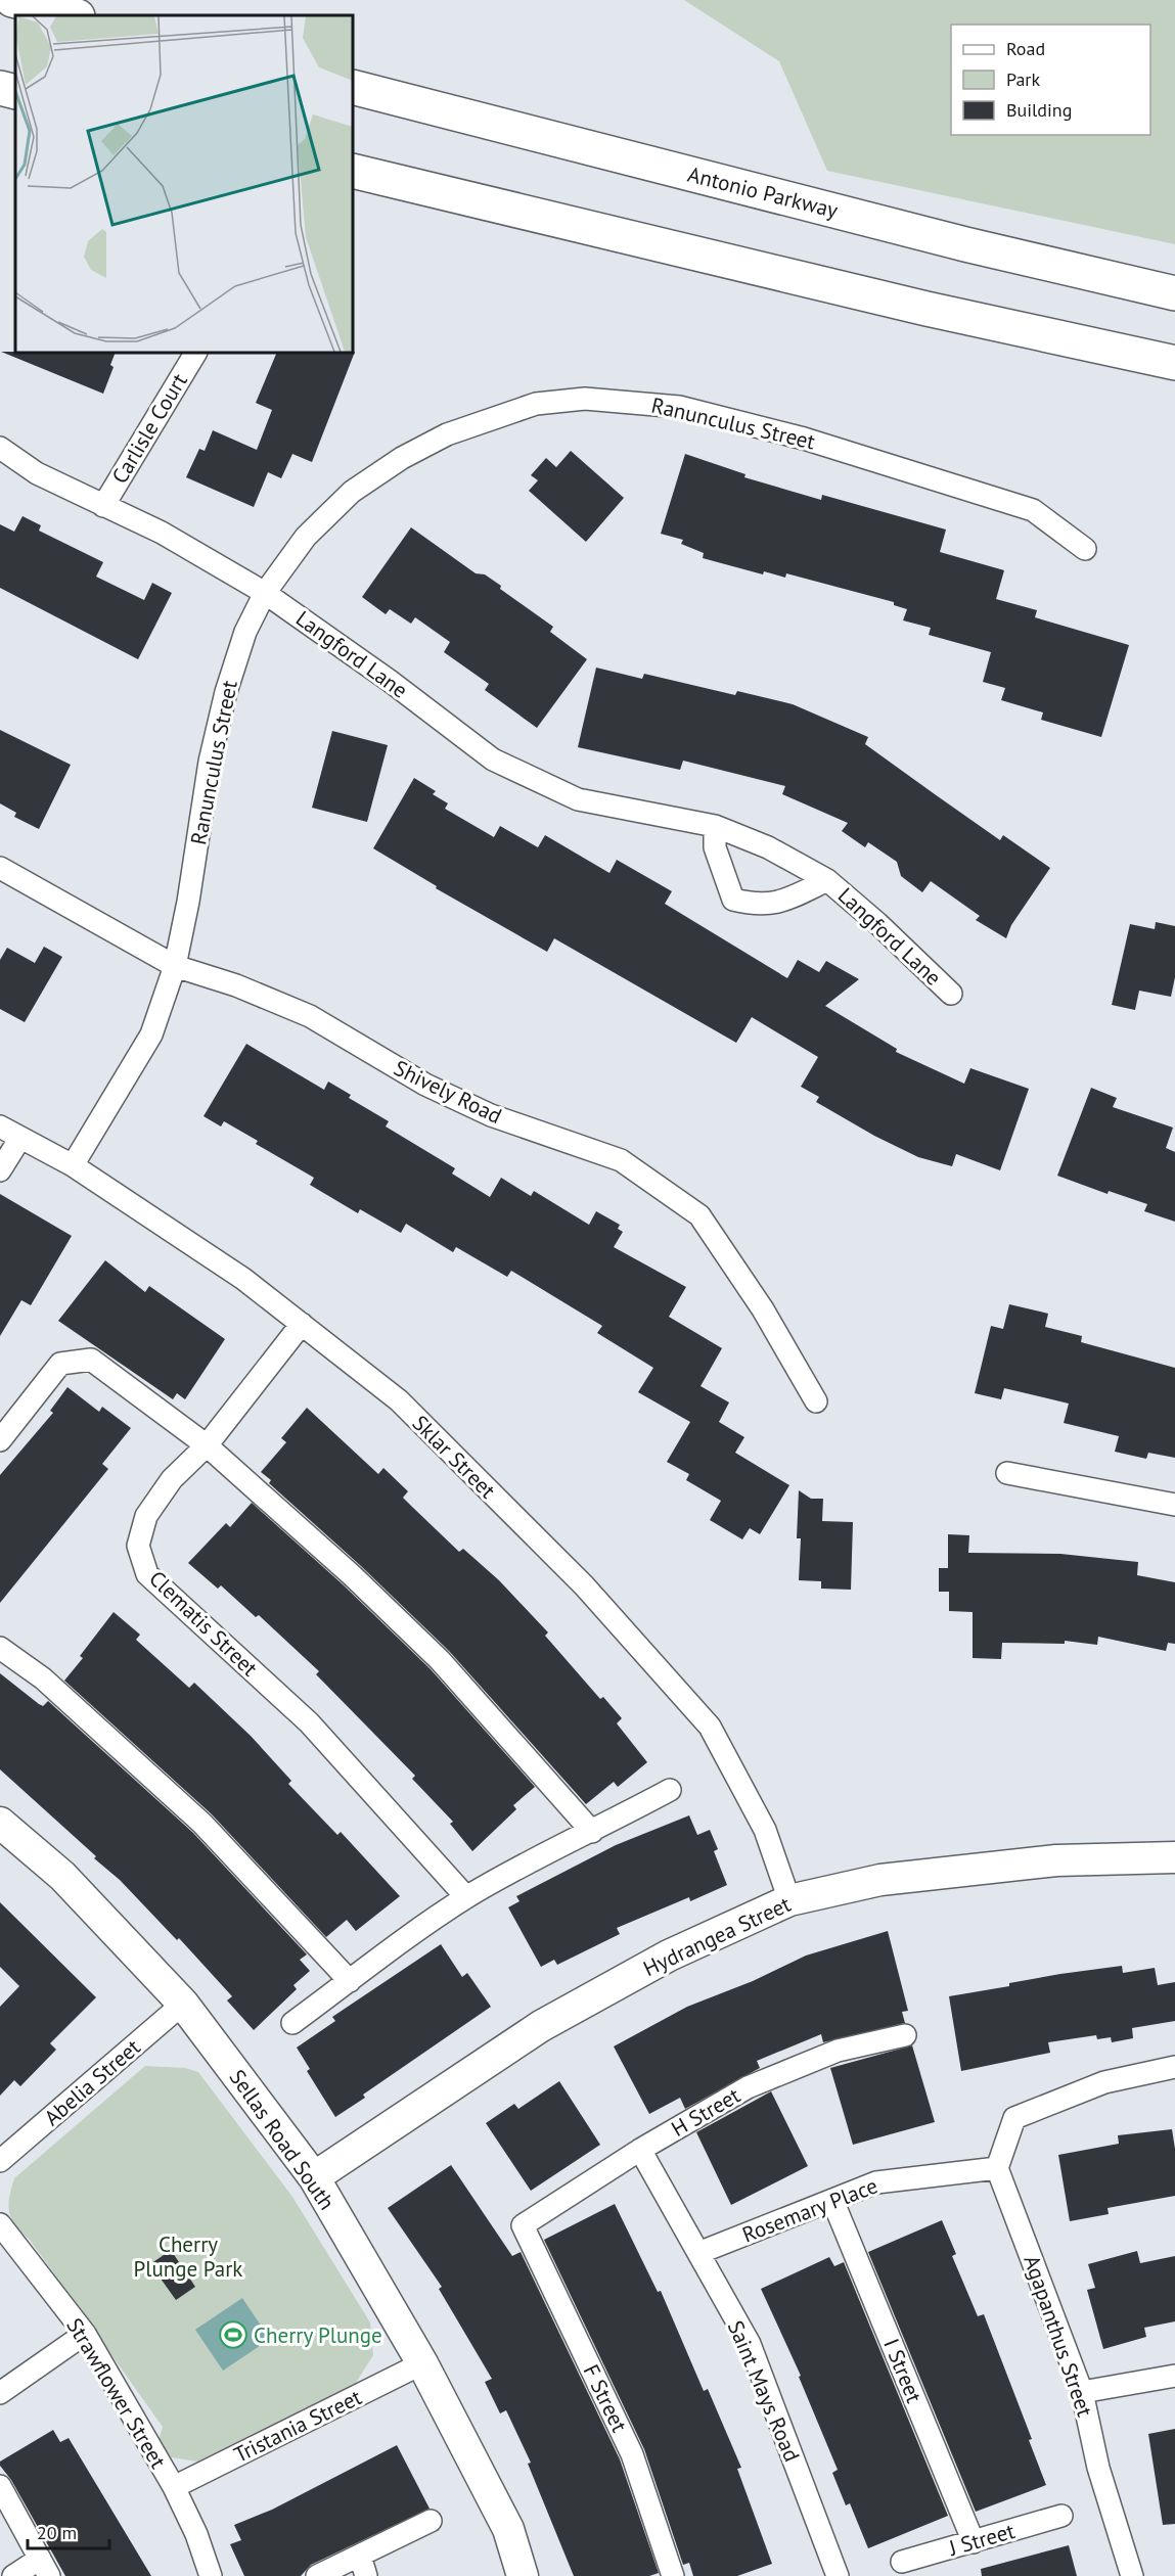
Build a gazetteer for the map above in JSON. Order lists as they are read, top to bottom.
{
  "streets": {
    "main road": ["Antonio Parkway"],
    "street": [
      "Ranunculus Street",
      "Carlisle Court",
      "Langford Lane",
      "Shively Road",
      "Sklar Street",
      "Clematis Street",
      "Hydrangea Street",
      "Abelia Street",
      "H Street",
      "Sellas Road South",
      "Rosemary Place",
      "Agapanthus Street",
      "I Street",
      "Saint Mays Road",
      "Strawflower Street",
      "F Street",
      "Tristania Street",
      "J Street"
    ]
  },
  "crossings": [
    ["Ranunculus Street", "Langford Lane"],
    ["Ranunculus Street", "Shively Road"],
    ["Ranunculus Street", "Sklar Street"],
    ["Carlisle Court", "Langford Lane"],
    ["Sklar Street", "Clematis Street"],
    ["Sklar Street", "Hydrangea Street"],
    ["Hydrangea Street", "Sellas Road South"],
    ["Abelia Street", "Sellas Road South"],
    ["H Street", "Saint Mays Road"],
    ["H Street", "F Street"],
    ["Sellas Road South", "Tristania Street"],
    ["Rosemary Place", "Agapanthus Street"],
    ["Rosemary Place", "I Street"],
    ["Rosemary Place", "Saint Mays Road"],
    ["I Street", "J Street"],
    ["Strawflower Street", "Tristania Street"]
  ],
  "parks": ["Cherry Plunge Park"],
  "places": {
    "sports": ["Cherry Plunge"]
  },
  "legend": ["Road", "Park", "Building"],
  "scale_bar": "20 m"
}
